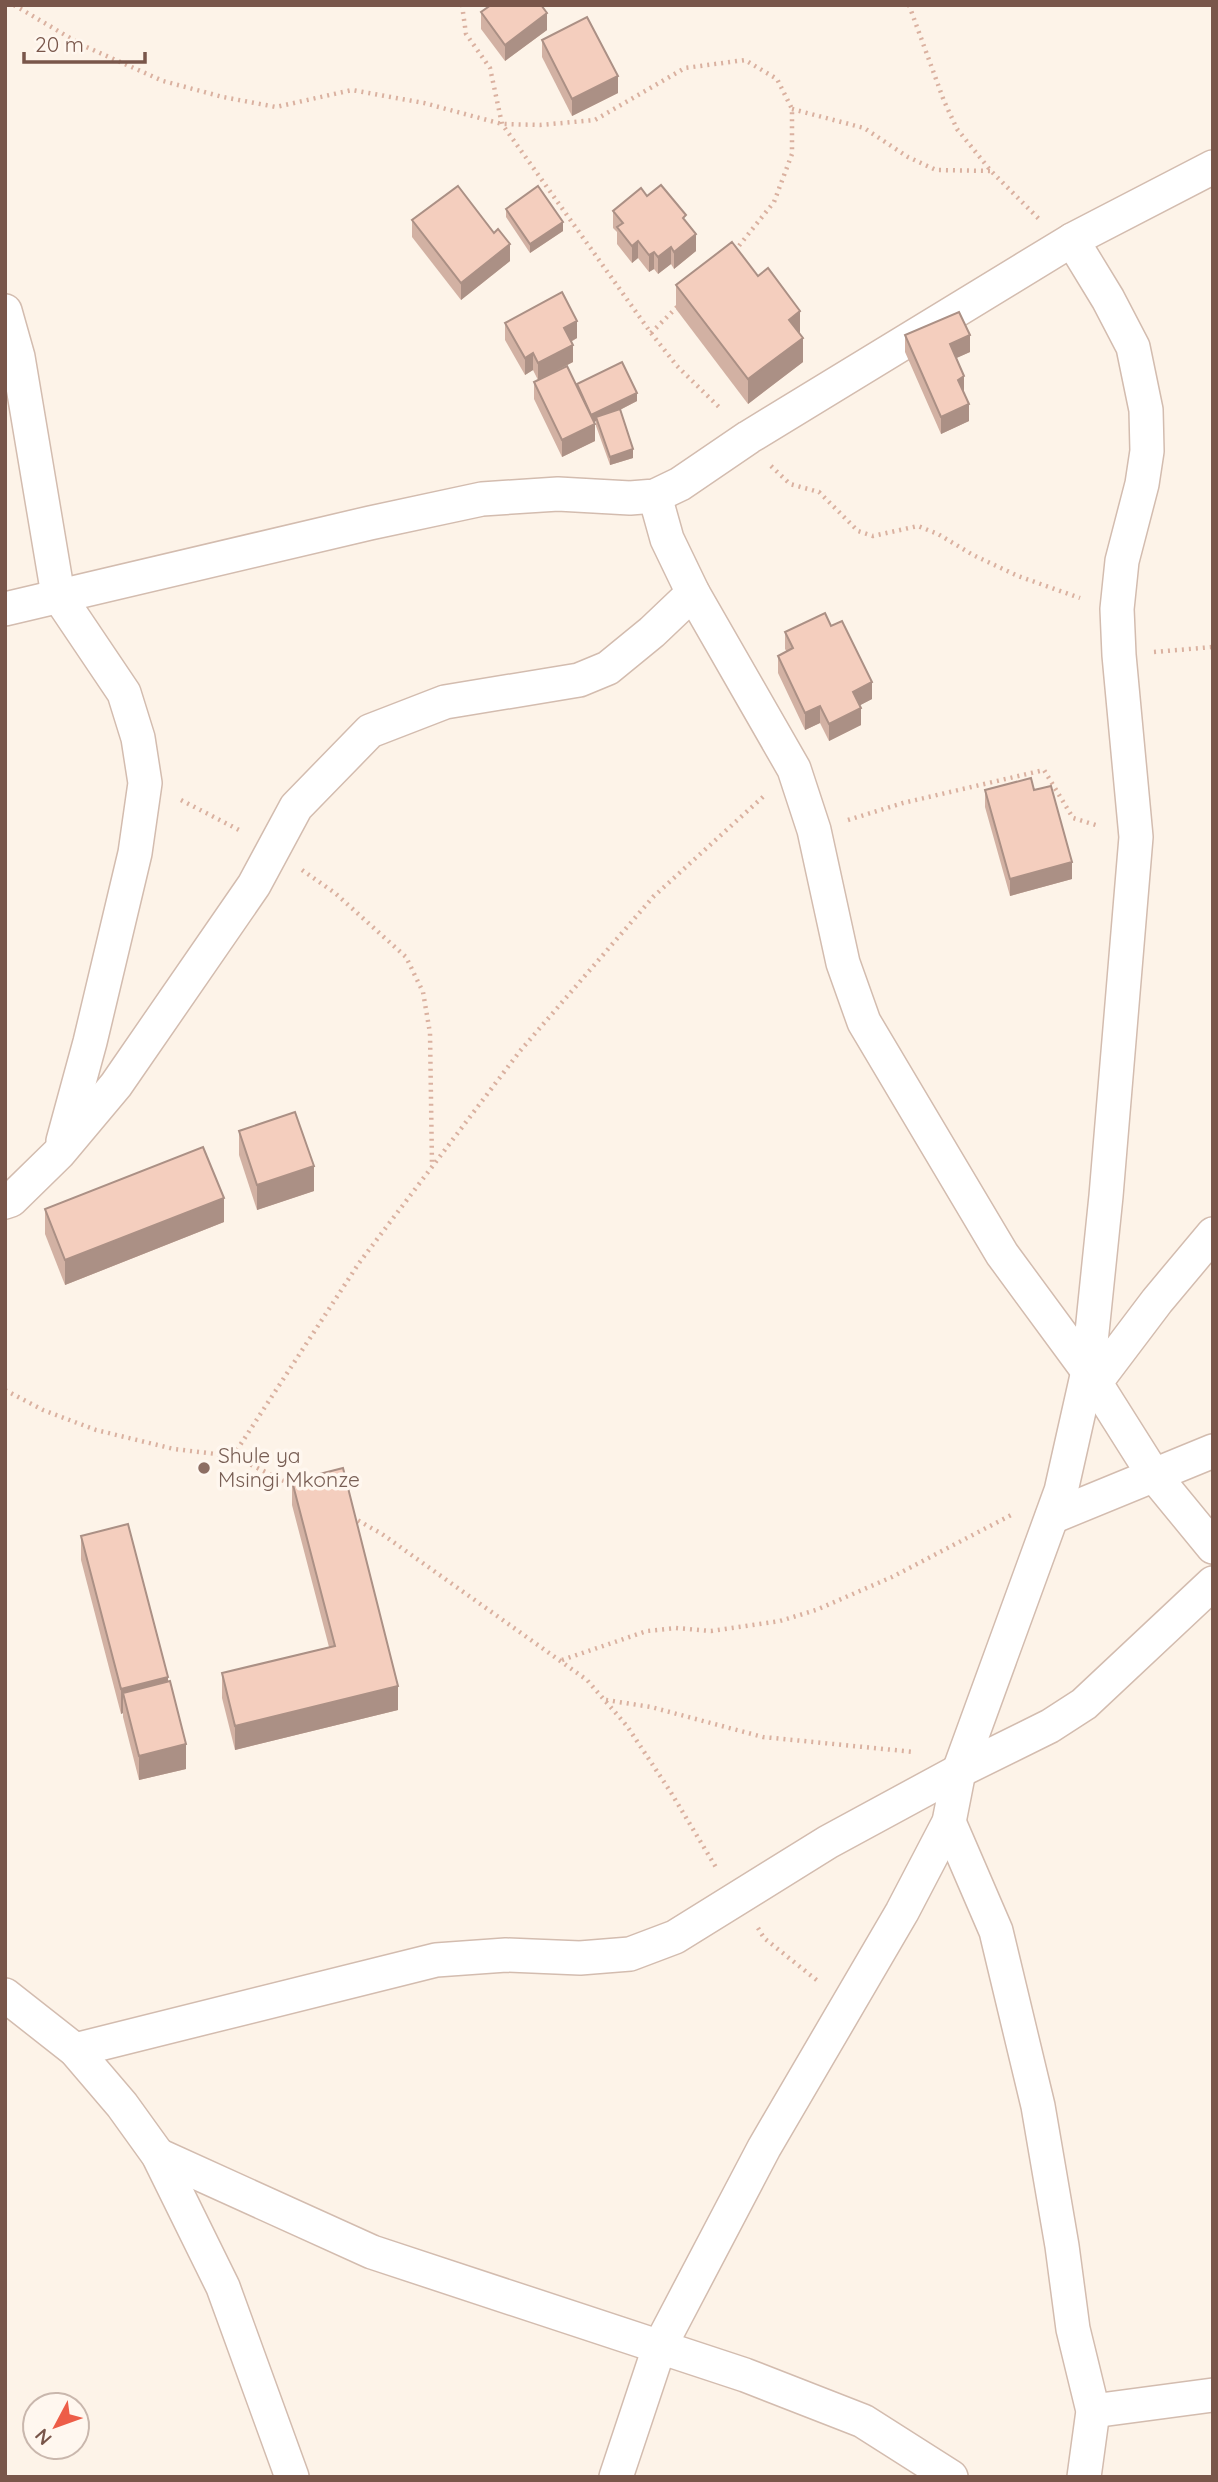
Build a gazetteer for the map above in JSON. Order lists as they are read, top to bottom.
{
  "places": ["Shule ya Msingi Mkonze"],
  "scale_bar": "20 m",
  "north": "bottom left"
}
